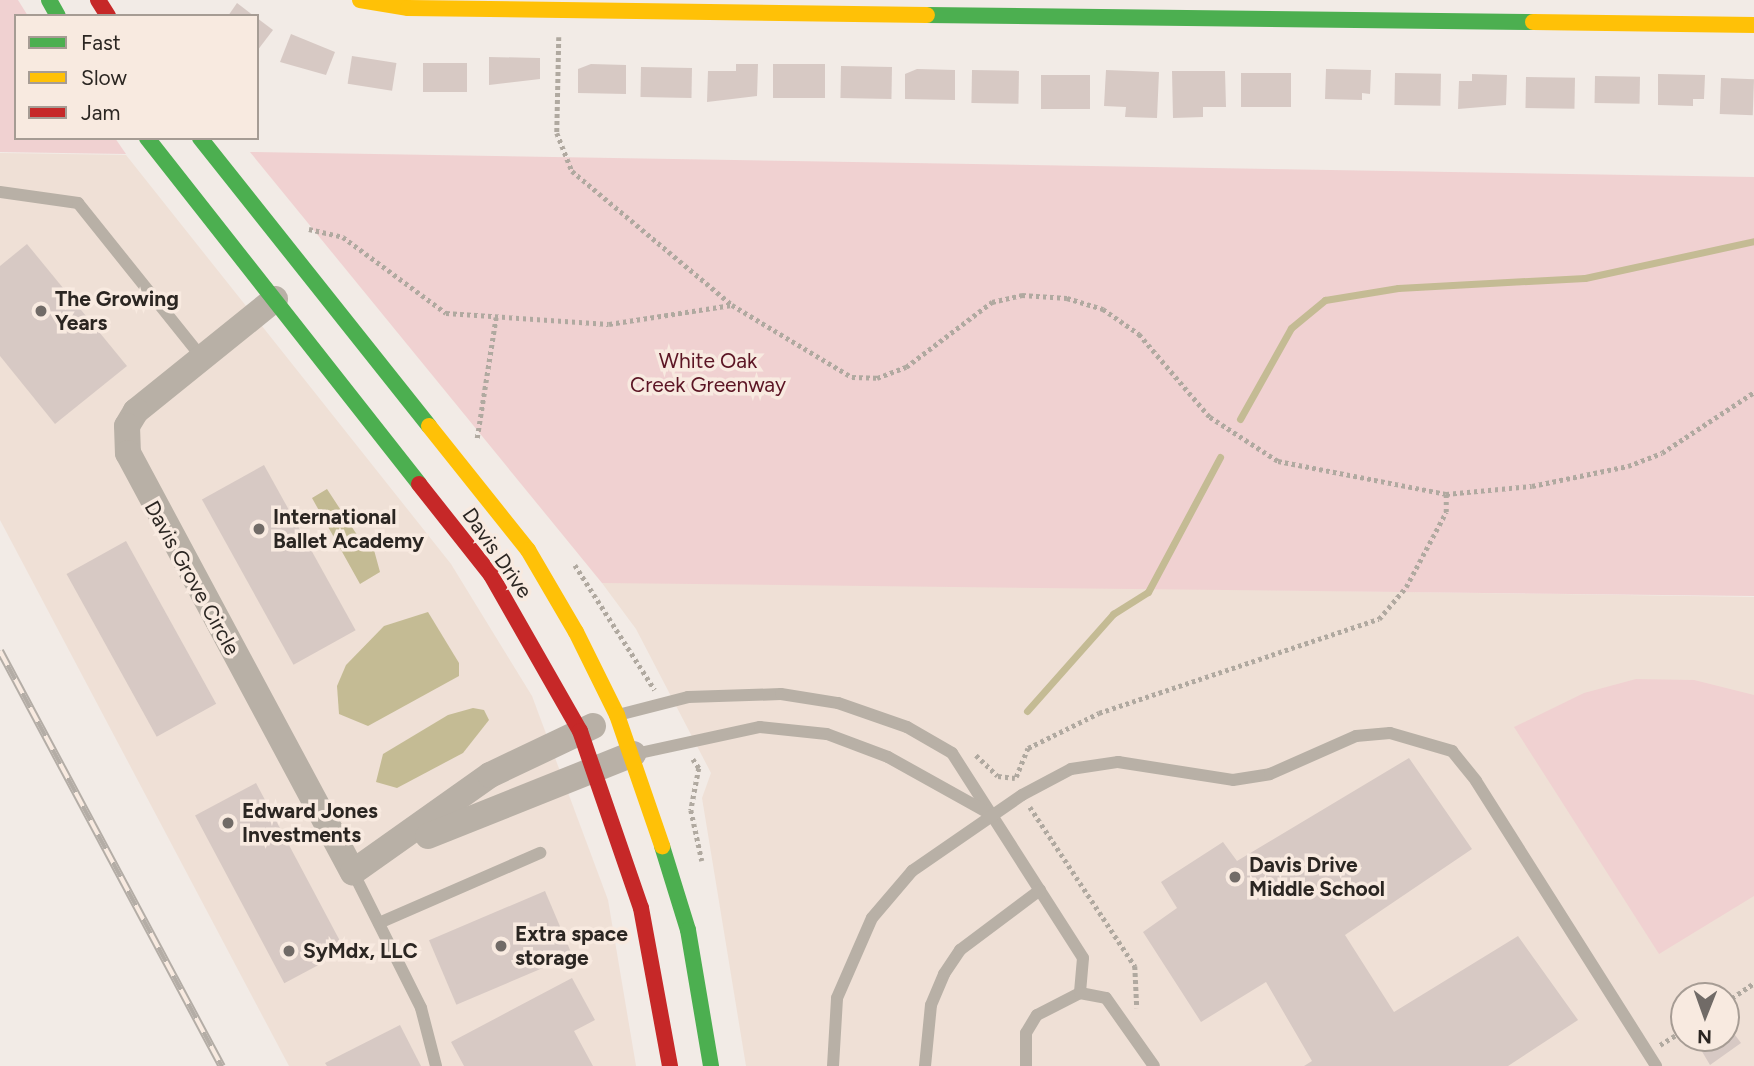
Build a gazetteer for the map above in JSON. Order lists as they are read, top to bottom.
{
  "streets": {
    "main road": ["Davis Drive"],
    "street": ["Davis Grove Circle"]
  },
  "crossings": [
    ["Davis Drive", "Davis Grove Circle"]
  ],
  "parks": ["White Oak Creek Greenway"],
  "places": [
    "The Growing Years",
    "International Ballet Academy",
    "Edward Jones Investments",
    "Davis Drive Middle School",
    "Extra space storage",
    "SyMdx, LLC"
  ],
  "legend": ["Fast", "Slow", "Jam"],
  "north": "bottom"
}
